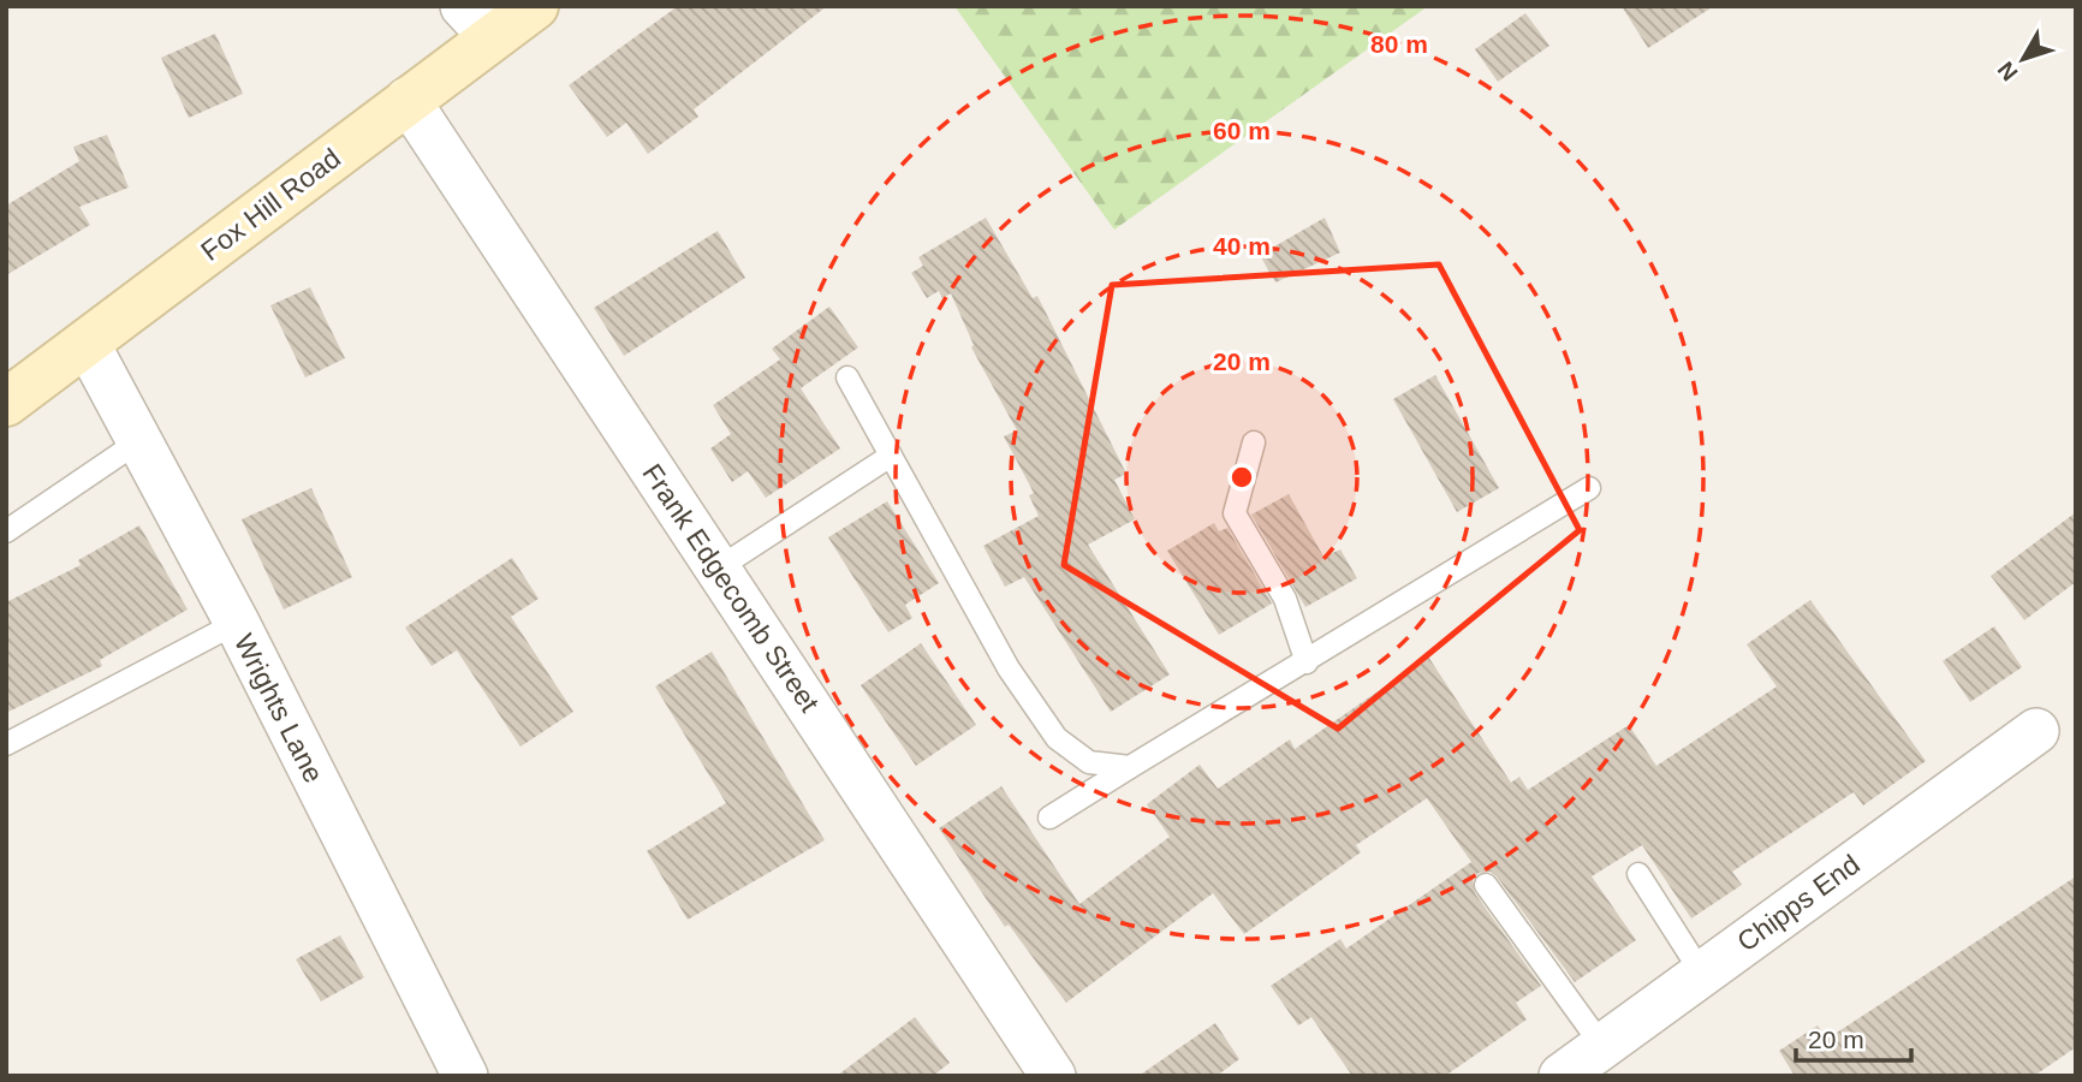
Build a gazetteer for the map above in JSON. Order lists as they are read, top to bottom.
{
  "streets": {
    "main road": ["Fox Hill Road"],
    "street": ["Frank Edgecomb Street", "Wrights Lane", "Chipps End"]
  },
  "crossings": [
    ["Fox Hill Road", "Frank Edgecomb Street"],
    ["Fox Hill Road", "Wrights Lane"]
  ],
  "scale_bar": "20 m",
  "north": "bottom left",
  "rings": [
    "80 m",
    "60 m",
    "40 m",
    "20 m"
  ]
}
